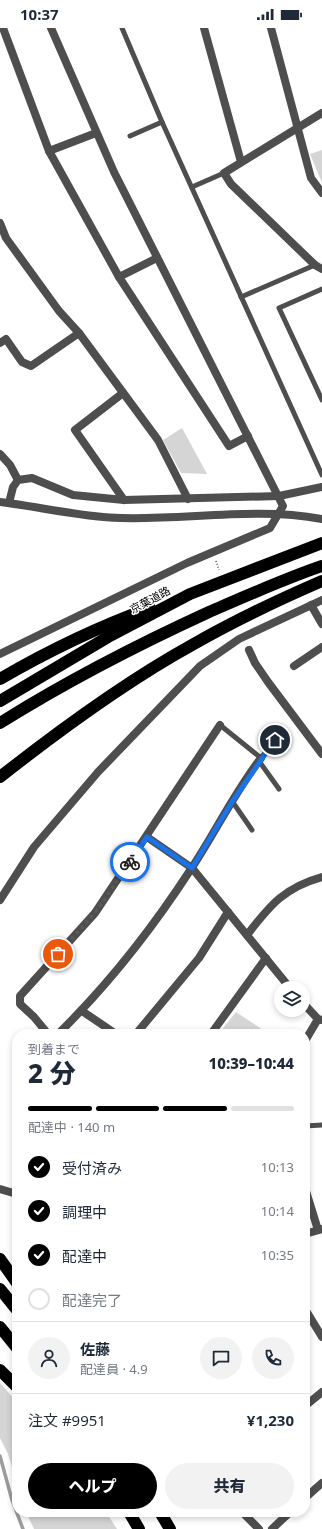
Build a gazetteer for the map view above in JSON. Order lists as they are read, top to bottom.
{
  "streets": {
    "highway": ["京葉道路"]
  },
  "page": {
    "status": "10:37",
    "heading": ["2 分", "到着まで", "10:39–10:44"],
    "panel": [
      "佐藤",
      "配達員 · 4.9",
      "注文 #9951",
      "¥1,230"
    ],
    "bar": "配達中 · 140 m",
    "list": [
      ["受付済み", "10:13"],
      ["調理中", "10:14"],
      ["配達中", "10:35"],
      "配達完了"
    ],
    "buttons": ["ヘルプ", "共有"]
  }
}
